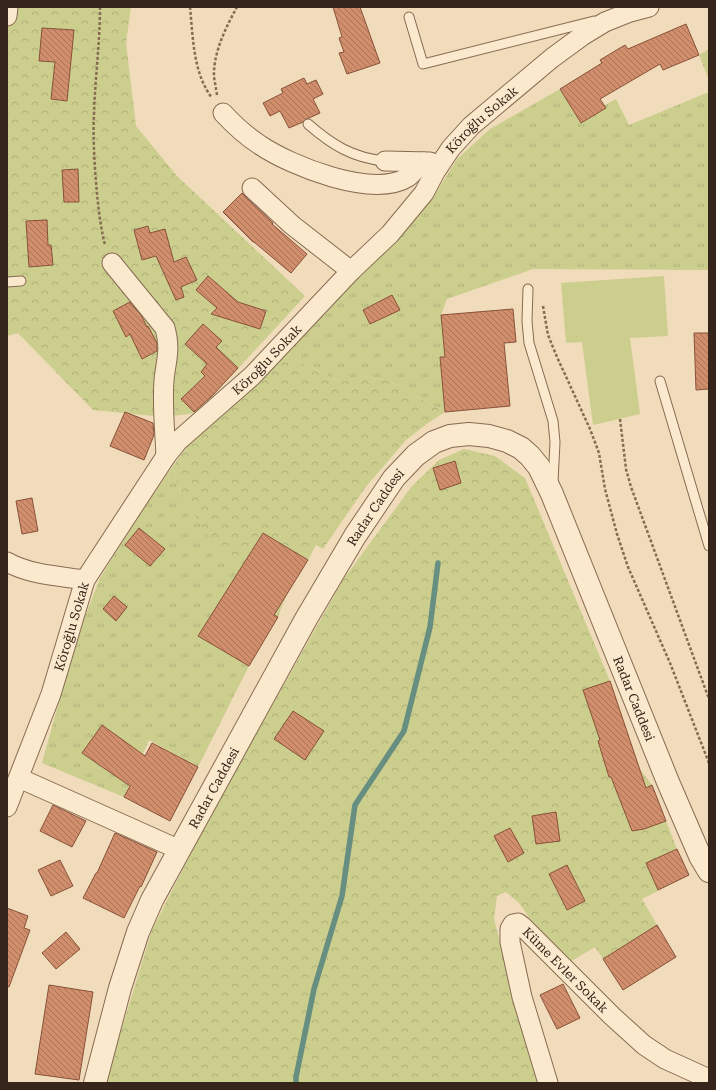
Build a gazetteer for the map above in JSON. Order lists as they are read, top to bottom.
{
  "streets": {
    "street": ["Köroğlu Sokak", "Radar Caddesi", "Küme Evler Sokak"]
  }
}
